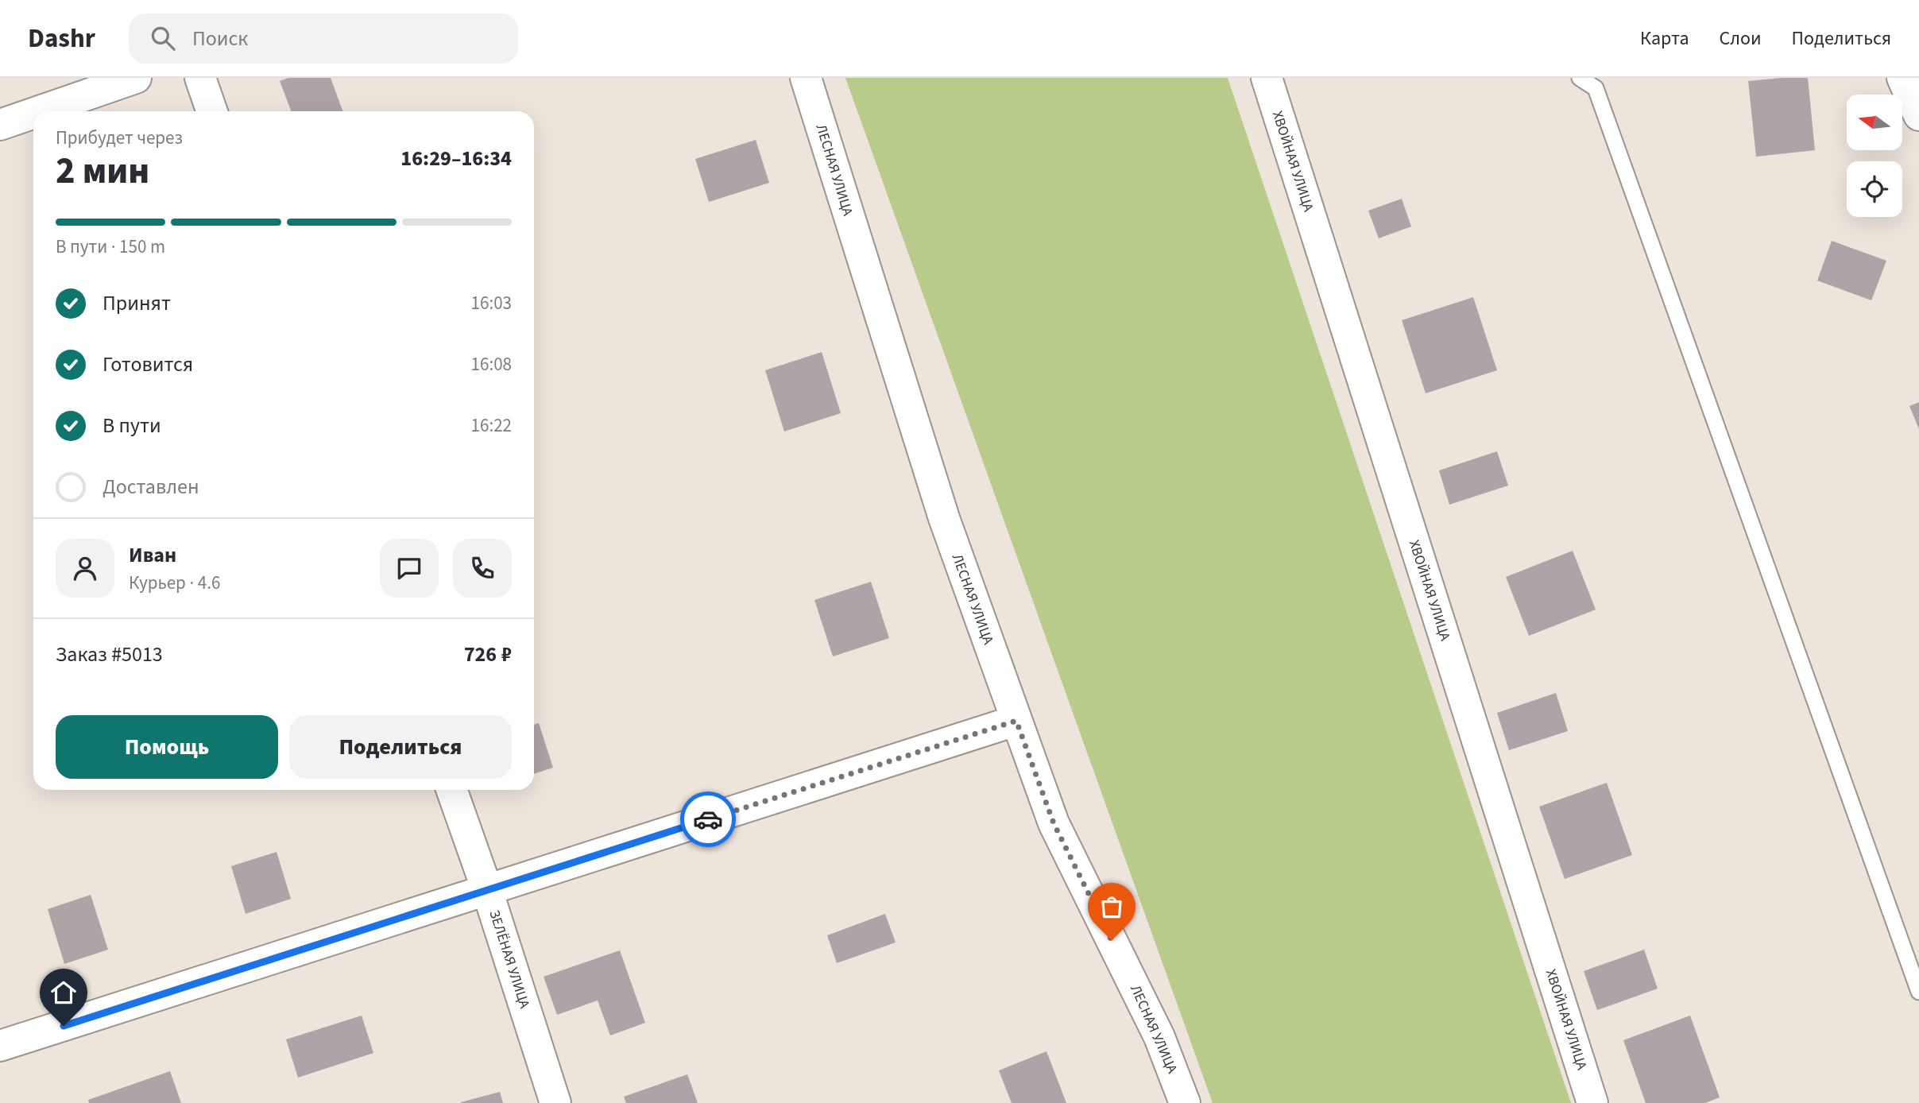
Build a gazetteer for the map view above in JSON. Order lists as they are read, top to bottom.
{
  "streets": {
    "street": ["ХВОЙНАЯ УЛИЦА", "ЛЕСНАЯ УЛИЦА", "ЗЕЛЁНАЯ УЛИЦА"]
  },
  "north": "left",
  "page": {
    "header": "Dashr",
    "search": "Поиск",
    "nav": ["Карта", "Слои", "Поделиться"],
    "heading": ["2 мин", "Прибудет через", "16:29–16:34"],
    "panel": [
      "Иван",
      "Курьер · 4.6",
      "Заказ #5013",
      "726 ₽"
    ],
    "bar": "В пути · 150 m",
    "list": [
      ["Принят", "16:03"],
      ["Готовится", "16:08"],
      ["В пути", "16:22"],
      "Доставлен"
    ],
    "buttons": ["Помощь", "Поделиться"]
  }
}
